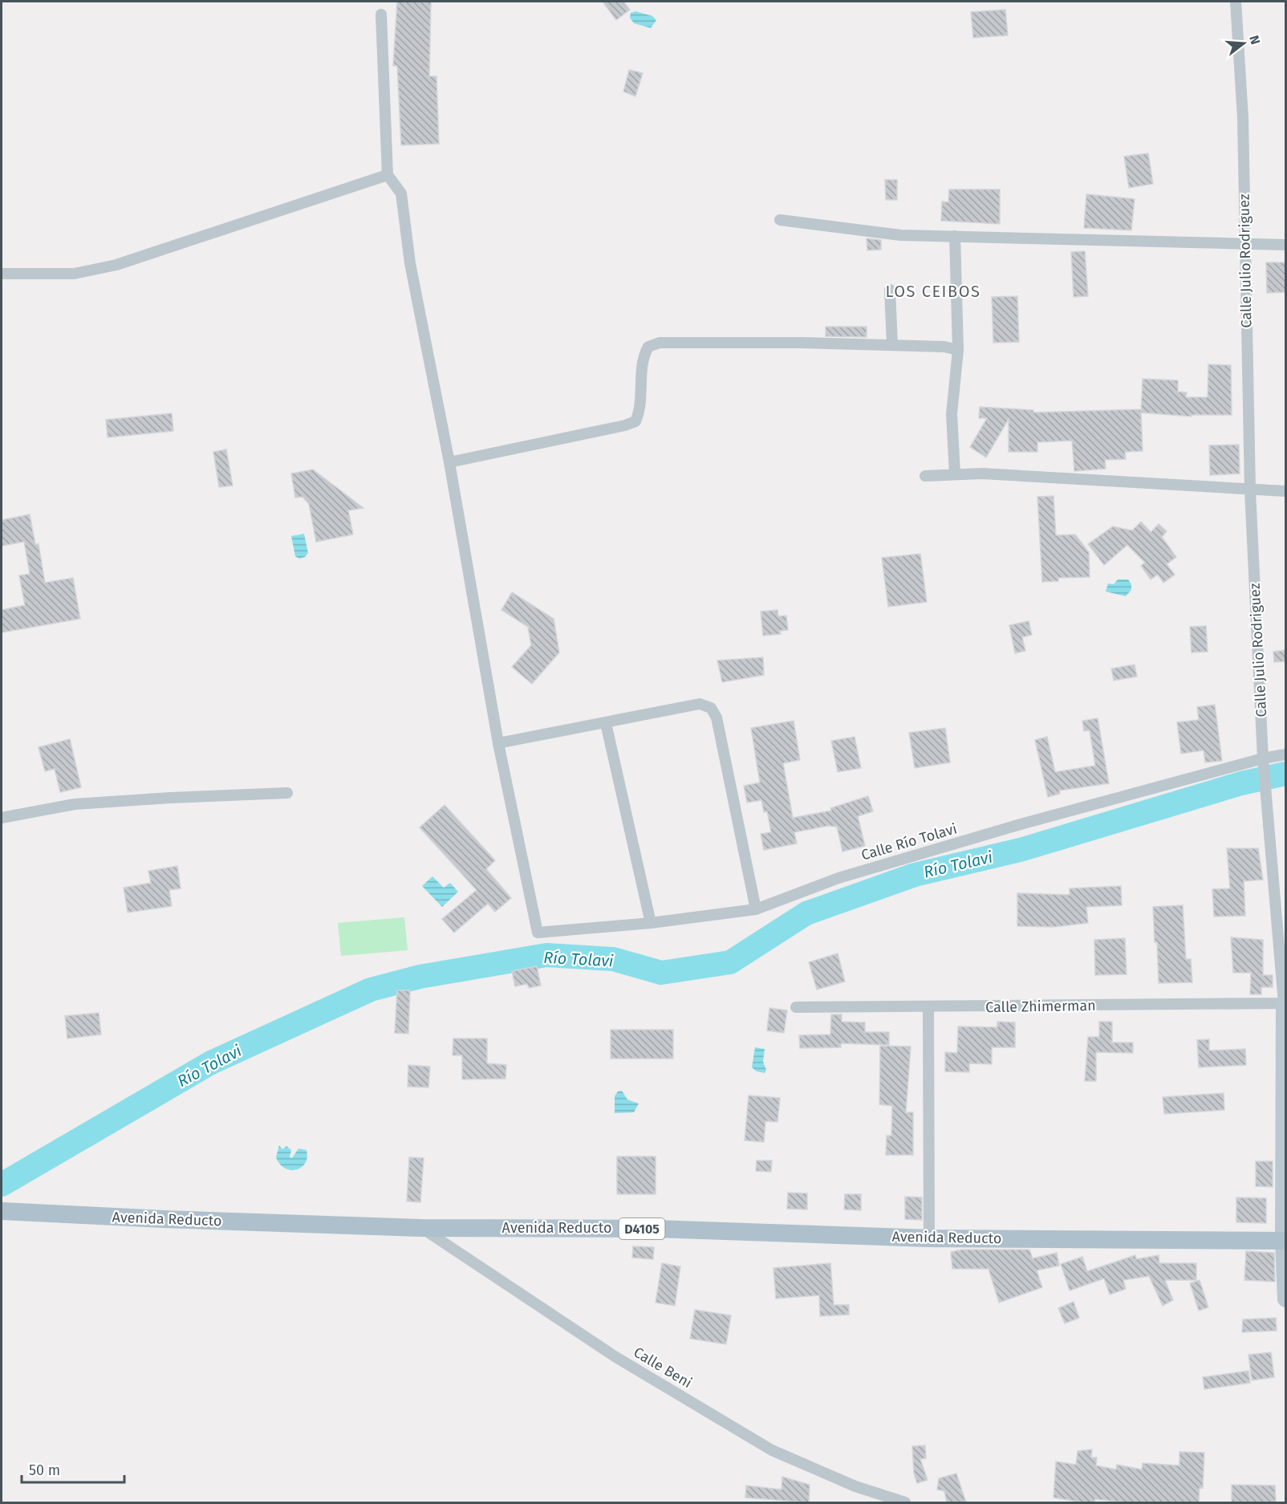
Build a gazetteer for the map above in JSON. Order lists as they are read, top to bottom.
{
  "streets": {
    "main road": ["Calle Julio Rodriguez", "Avenida Reducto", "D4105"],
    "street": ["Calle Río Tolavi", "Calle Zhimerman", "Calle Beni"]
  },
  "crossings": [
    ["Calle Julio Rodriguez", "Calle Río Tolavi"],
    ["Calle Julio Rodriguez", "Calle Zhimerman"],
    ["Calle Julio Rodriguez", "Avenida Reducto"],
    ["Avenida Reducto", "Calle Beni"]
  ],
  "districts": ["LOS CEIBOS"],
  "water": ["Río Tolavi"],
  "scale_bar": "50 m",
  "north": "right"
}
